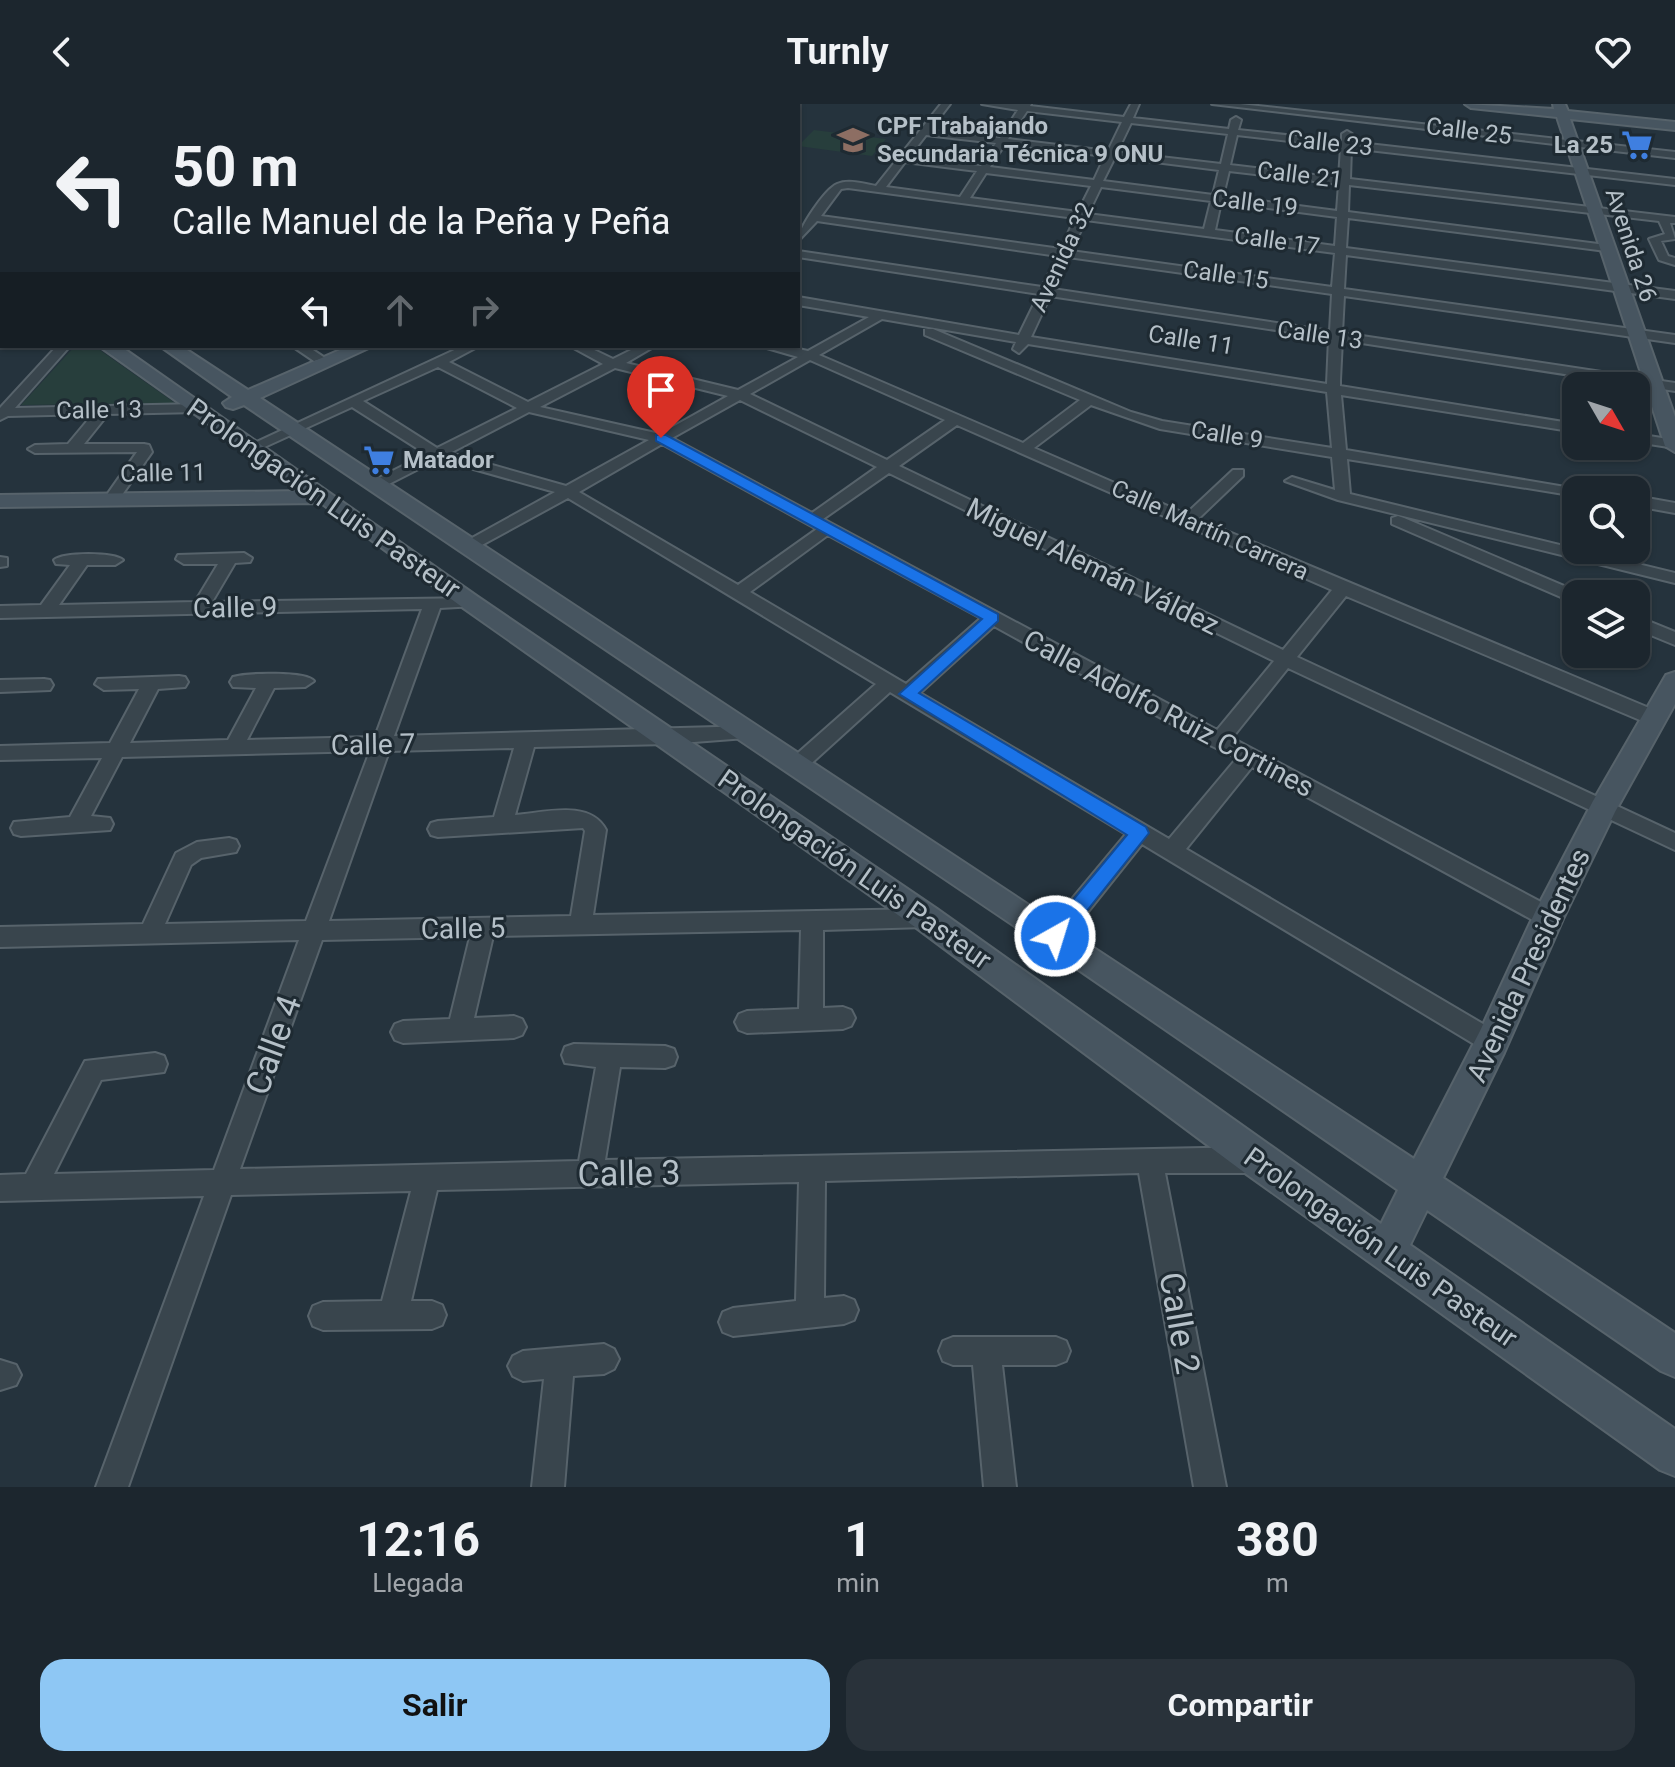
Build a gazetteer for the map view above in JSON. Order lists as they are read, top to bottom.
{
  "streets": {
    "main road": [
      "Avenida 26",
      "Calle 11",
      "Prolongación Luis Pasteur",
      "Avenida Presidentes"
    ],
    "street": [
      "Calle 25",
      "Calle 23",
      "Calle 21",
      "Calle 19",
      "Calle 17",
      "Avenida 32",
      "Calle 15",
      "Calle 13",
      "Calle 9",
      "Calle Martín Carrera",
      "Miguel Alemán Váldez",
      "Calle Adolfo Ruiz Cortines",
      "Calle 7",
      "Calle 5",
      "Calle 4",
      "Calle 3",
      "Calle 2"
    ]
  },
  "crossings": [
    ["Calle 25", "Avenida 26"],
    ["Calle 23", "Avenida 26"],
    ["Calle 23", "Avenida 32"],
    ["Calle 21", "Avenida 26"],
    ["Calle 21", "Avenida 32"],
    ["Calle 19", "Avenida 26"],
    ["Calle 19", "Avenida 32"],
    ["Calle 17", "Avenida 26"],
    ["Calle 17", "Avenida 32"],
    ["Calle 17", "Calle 15"],
    ["Avenida 26", "Calle 15"],
    ["Avenida 26", "Calle 13"],
    ["Avenida 32", "Calle 15"],
    ["Avenida 32", "Calle 13"],
    ["Avenida 32", "Calle 11"],
    ["Avenida 32", "Calle 9"],
    ["Calle 13", "Prolongación Luis Pasteur"],
    ["Calle 11", "Calle 9"],
    ["Calle 11", "Prolongación Luis Pasteur"],
    ["Calle 9", "Prolongación Luis Pasteur"],
    ["Calle 9", "Calle 4"],
    ["Prolongación Luis Pasteur", "Calle 7"],
    ["Prolongación Luis Pasteur", "Calle 5"],
    ["Prolongación Luis Pasteur", "Avenida Presidentes"],
    ["Prolongación Luis Pasteur", "Calle 3"],
    ["Calle Martín Carrera", "Avenida Presidentes"],
    ["Miguel Alemán Váldez", "Avenida Presidentes"],
    ["Calle Adolfo Ruiz Cortines", "Avenida Presidentes"],
    ["Calle 7", "Calle 4"],
    ["Calle 5", "Calle 4"],
    ["Calle 4", "Calle 3"],
    ["Calle 3", "Calle 2"]
  ],
  "places": {
    "school or university": ["CPF Trabajando Secundaria Técnica 9 ONU"],
    "supermarket": ["La 25", "Matador"]
  },
  "north": "bottom right",
  "page": {
    "header": "Turnly",
    "turn": ["50 m", "Calle Manuel de la Peña y Peña"],
    "eta": [
      "12:16",
      "Llegada",
      "1",
      "min",
      "380",
      "m"
    ],
    "buttons": ["Salir", "Compartir"]
  }
}
